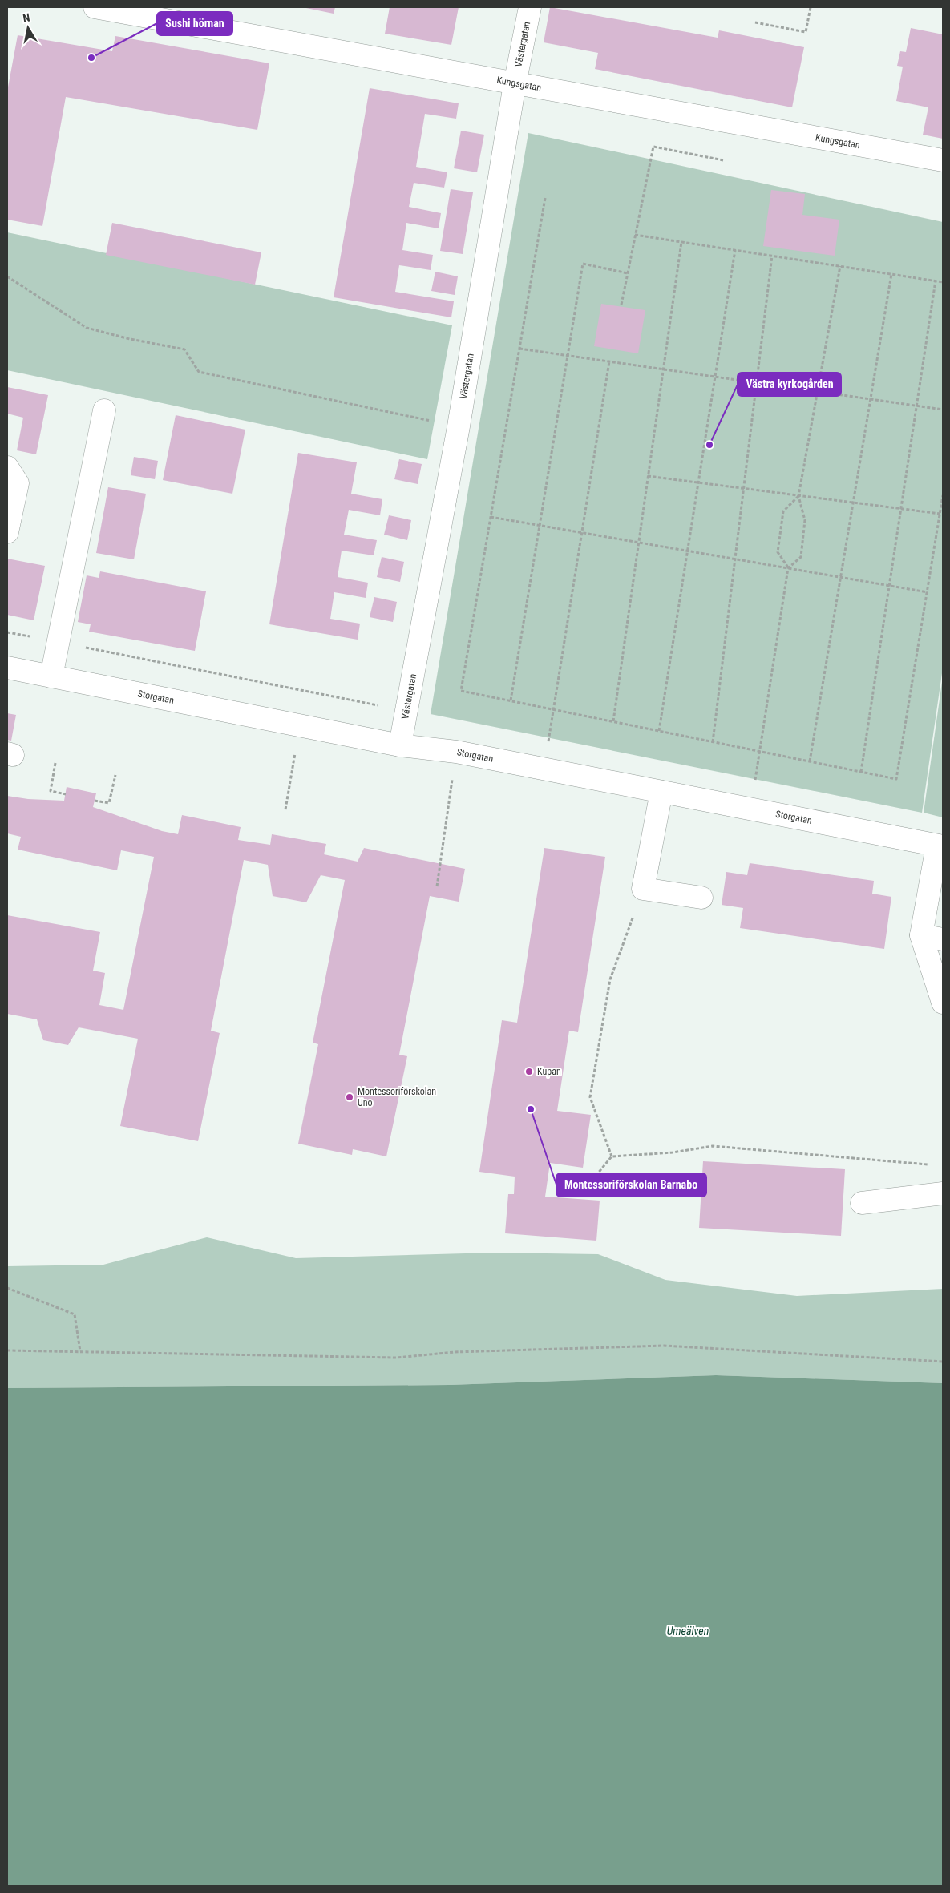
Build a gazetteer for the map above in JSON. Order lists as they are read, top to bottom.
{
  "streets": {
    "street": ["Västergatan", "Kungsgatan", "Storgatan"]
  },
  "crossings": [
    ["Västergatan", "Kungsgatan"],
    ["Västergatan", "Storgatan"]
  ],
  "water": ["Umeälven"],
  "places": [
    "Sushi hörnan",
    "Västra kyrkogården",
    "Kupan",
    "Montessoriförskolan Uno",
    "Montessoriförskolan Barnabo"
  ],
  "north": "top"
}
